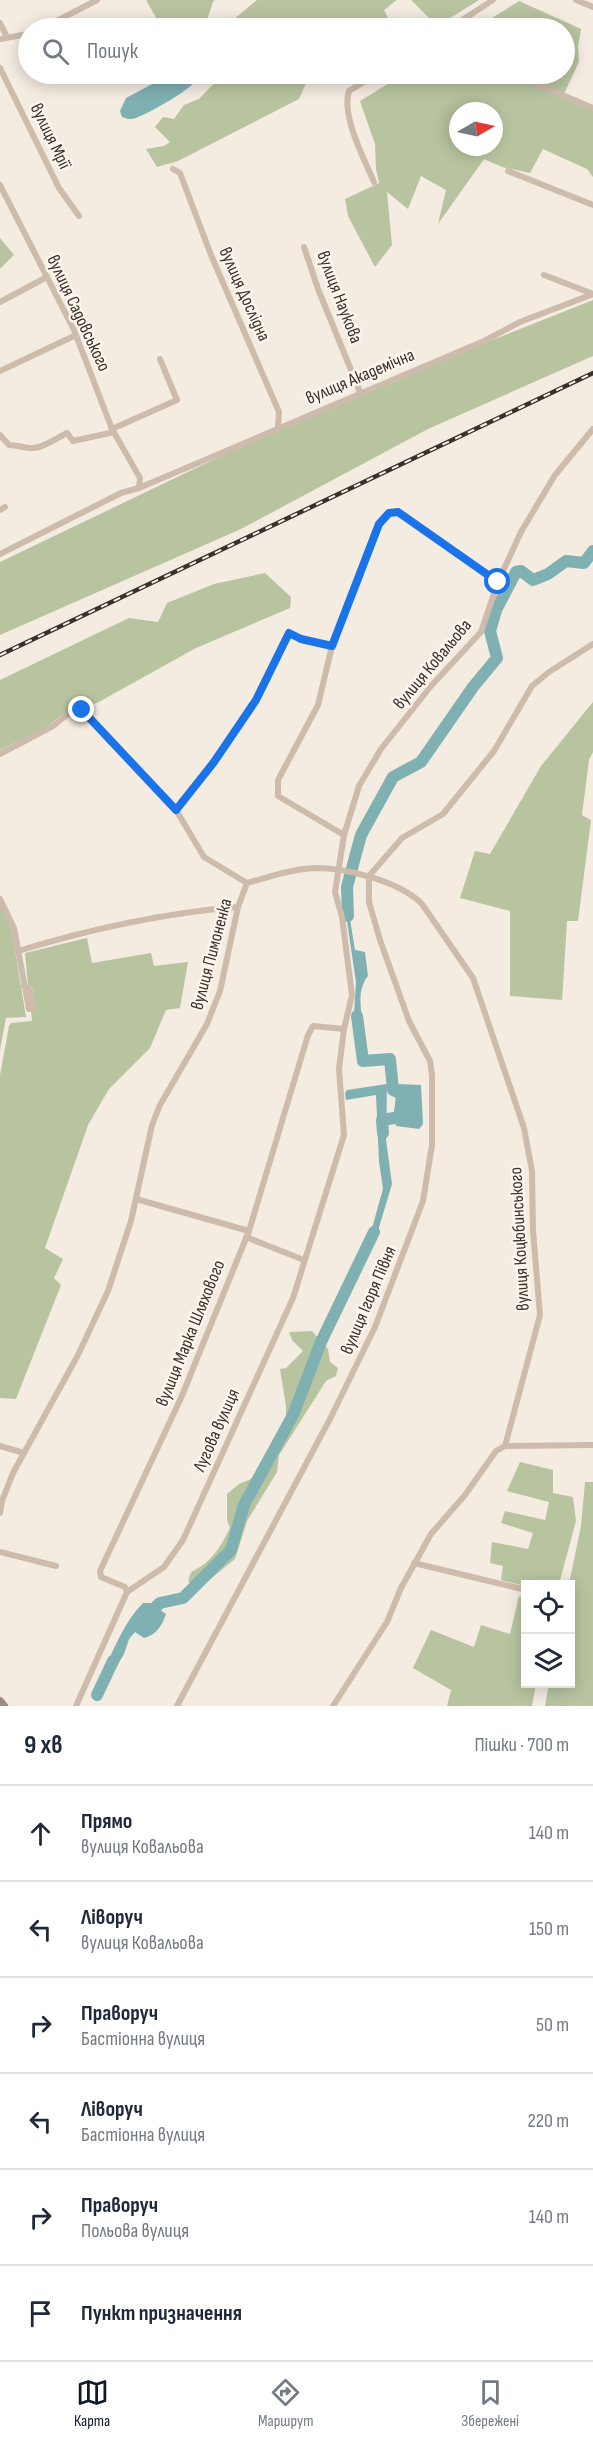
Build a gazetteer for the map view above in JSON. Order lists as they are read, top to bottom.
{
  "streets": {
    "street": [
      "вулиця Мрії",
      "вулиця Дослідна",
      "вулиця Наукова",
      "вулиця Садовського",
      "вулиця Академічна",
      "вулиця Ковальова",
      "вулиця Пимоненка",
      "вулиця Коцюбинського",
      "вулиця Ігоря Півня",
      "вулиця Марка Шляхового",
      "Лугова вулиця"
    ]
  },
  "crossings": [
    ["вулиця Наукова", "вулиця Академічна"],
    ["вулиця Ковальова", "вулиця Пимоненка"],
    ["вулиця Пимоненка", "вулиця Коцюбинського"],
    ["вулиця Пимоненка", "вулиця Ігоря Півня"],
    ["вулиця Коцюбинського", "вулиця Ігоря Півня"],
    ["вулиця Марка Шляхового", "Лугова вулиця"]
  ],
  "north": "right",
  "page": {
    "search": "Пошук",
    "heading": ["9 хв", "Пішки · 700 m"],
    "list": [
      ["Прямо", "вулиця Ковальова", "140 m"],
      ["Ліворуч", "вулиця Ковальова", "150 m"],
      ["Праворуч", "Бастіонна вулиця", "50 m"],
      ["Ліворуч", "Бастіонна вулиця", "220 m"],
      ["Праворуч", "Польова вулиця", "140 m"],
      "Пункт призначення"
    ],
    "nav": ["Карта", "Маршрут", "Збережені"]
  }
}
